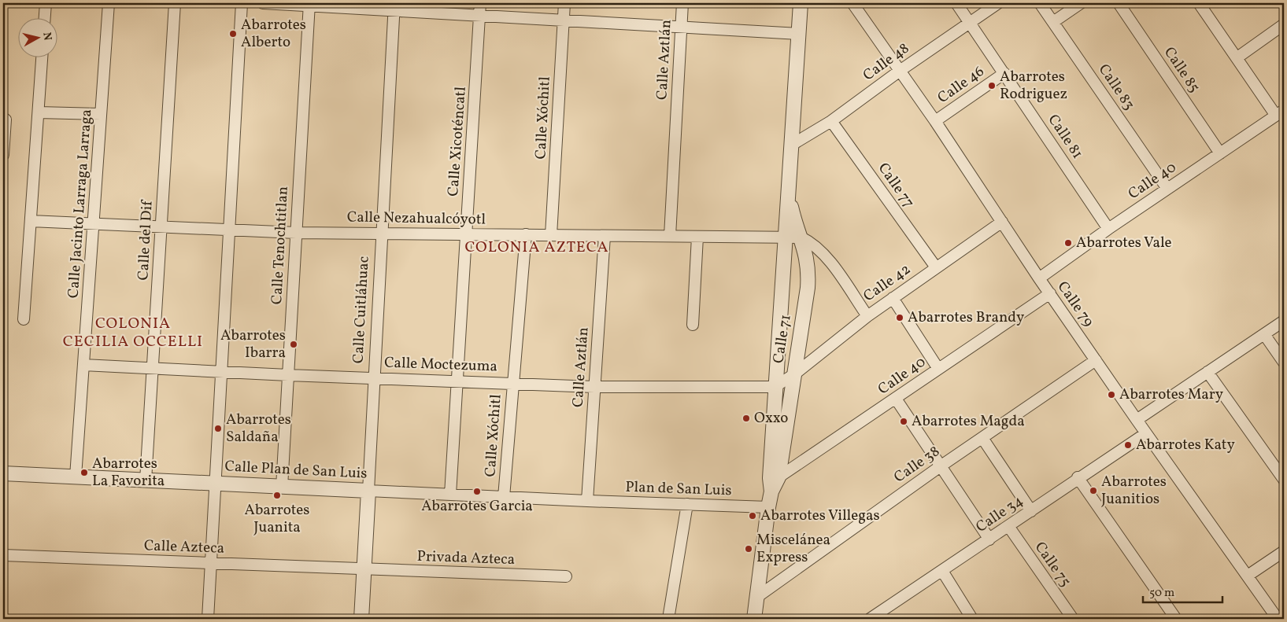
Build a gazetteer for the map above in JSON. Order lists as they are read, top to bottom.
{
  "streets": {
    "street": [
      "Calle Aztlán",
      "Calle 48",
      "Calle 85",
      "Calle 46",
      "Calle 83",
      "Calle Xóchitl",
      "Calle 81",
      "Calle Xicoténcatl",
      "Calle 40",
      "Calle 77",
      "Calle Jacinto Larraga Larraga",
      "Calle Nezahualcóyotl",
      "Calle del Dif",
      "Calle Tenochtitlan",
      "Calle 42",
      "Calle 79",
      "Calle Cuitláhuac",
      "Calle 71",
      "Calle Moctezuma",
      "Calle 38",
      "Calle Plan de San Luis",
      "Plan de San Luis",
      "Calle 34",
      "Calle Azteca",
      "Privada Azteca",
      "Calle 75"
    ]
  },
  "crossings": [
    ["Calle Aztlán", "Calle Nezahualcóyotl"],
    ["Calle Aztlán", "Calle Moctezuma"],
    ["Calle Aztlán", "Calle Plan de San Luis"],
    ["Calle Aztlán", "Plan de San Luis"],
    ["Calle 48", "Calle 81"],
    ["Calle 48", "Calle 77"],
    ["Calle 48", "Calle 79"],
    ["Calle 48", "Calle 71"],
    ["Calle 85", "Calle 40"],
    ["Calle 46", "Calle 81"],
    ["Calle 46", "Calle 79"],
    ["Calle 83", "Calle 40"],
    ["Calle Xóchitl", "Calle Nezahualcóyotl"],
    ["Calle Xóchitl", "Calle Moctezuma"],
    ["Calle Xóchitl", "Calle Plan de San Luis"],
    ["Calle 81", "Calle 40"],
    ["Calle Xicoténcatl", "Calle Nezahualcóyotl"],
    ["Calle Xicoténcatl", "Calle Moctezuma"],
    ["Calle Xicoténcatl", "Calle Plan de San Luis"],
    ["Calle 40", "Calle 79"],
    ["Calle 40", "Calle 71"],
    ["Calle 77", "Calle 42"],
    ["Calle Jacinto Larraga Larraga", "Calle Nezahualcóyotl"],
    ["Calle Jacinto Larraga Larraga", "Calle Moctezuma"],
    ["Calle Jacinto Larraga Larraga", "Calle Plan de San Luis"],
    ["Calle Nezahualcóyotl", "Calle del Dif"],
    ["Calle Nezahualcóyotl", "Calle Tenochtitlan"],
    ["Calle Nezahualcóyotl", "Calle Cuitláhuac"],
    ["Calle Nezahualcóyotl", "Calle 71"],
    ["Calle del Dif", "Calle Moctezuma"],
    ["Calle del Dif", "Calle Plan de San Luis"],
    ["Calle Tenochtitlan", "Calle Moctezuma"],
    ["Calle Tenochtitlan", "Calle Plan de San Luis"],
    ["Calle 42", "Calle 79"],
    ["Calle 42", "Calle 71"],
    ["Calle 79", "Calle 38"],
    ["Calle 79", "Calle 34"],
    ["Calle Cuitláhuac", "Calle Moctezuma"],
    ["Calle Cuitláhuac", "Calle Plan de San Luis"],
    ["Calle Cuitláhuac", "Calle Azteca"],
    ["Calle Cuitláhuac", "Privada Azteca"],
    ["Calle 71", "Calle Moctezuma"],
    ["Calle 71", "Calle 38"],
    ["Calle 71", "Plan de San Luis"],
    ["Calle Plan de San Luis", "Plan de San Luis"],
    ["Calle 34", "Calle 75"],
    ["Calle Azteca", "Privada Azteca"]
  ],
  "districts": ["COLONIA AZTECA", "COLONIA CECILIA OCCELLI"],
  "places": [
    "Abarrotes Alberto",
    "Abarrotes Rodriguez",
    "Abarrotes Vale",
    "Abarrotes Brandy",
    "Abarrotes Ibarra",
    "Abarrotes Mary",
    "Oxxo",
    "Abarrotes Magda",
    "Abarrotes Saldaña",
    "Abarrotes Katy",
    "Abarrotes La Favorita",
    "Abarrotes Juanitios",
    "Abarrotes Garcia",
    "Abarrotes Juanita",
    "Abarrotes Villegas",
    "Miscelánea Express"
  ],
  "scale_bar": "50 m",
  "north": "right"
}
